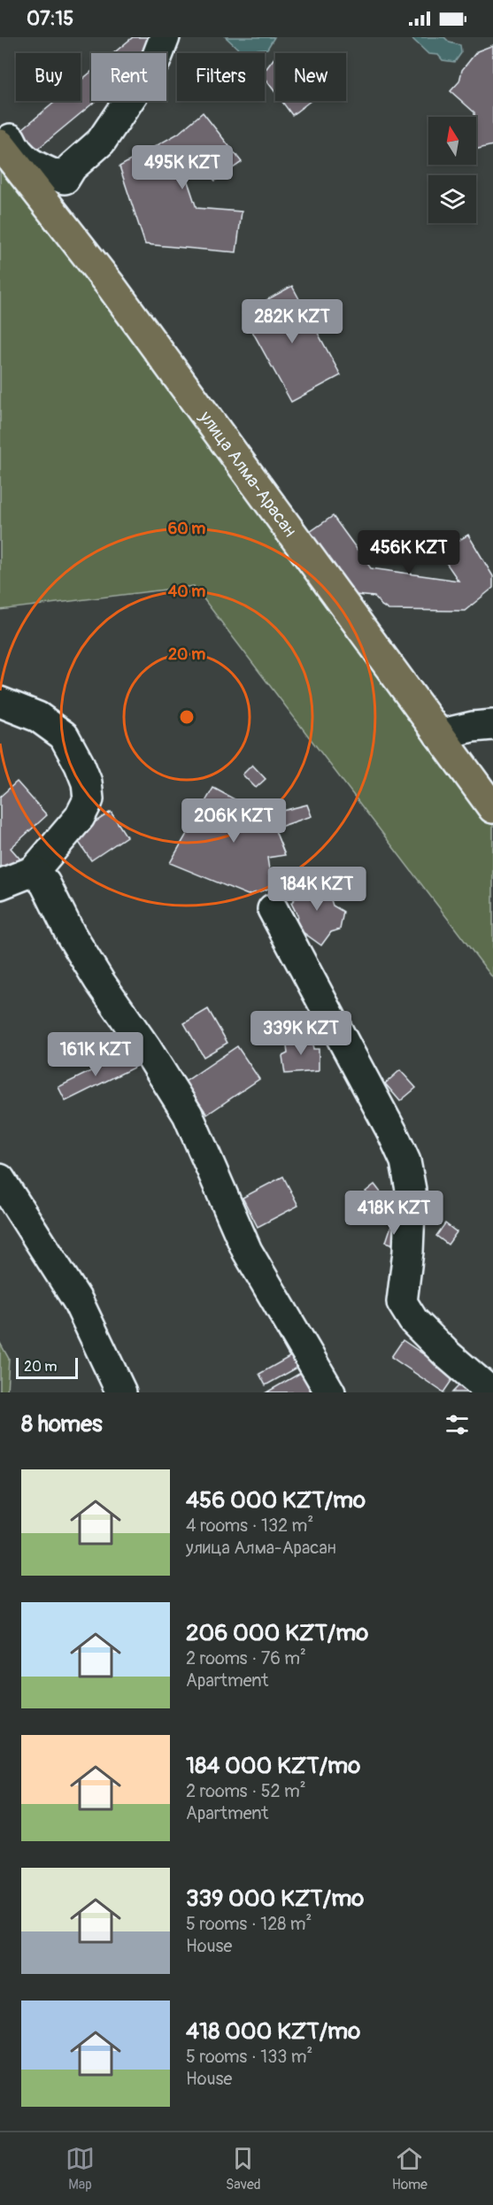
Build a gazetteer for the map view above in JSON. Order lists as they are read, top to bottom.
{
  "streets": {
    "main road": ["улица Алма-Арасан"]
  },
  "scale_bar": "20 m",
  "north": "top",
  "page": {
    "status": "07:15",
    "chip": [
      "Buy",
      "Rent",
      "Filters",
      "New"
    ],
    "price": [
      "495K KZT",
      "282K KZT",
      "456K KZT",
      "206K KZT",
      "184K KZT",
      "339K KZT",
      "161K KZT",
      "418K KZT"
    ],
    "scale": "20 m",
    "heading": "8 homes",
    "list": [
      {
        "name": "456 000 KZT/mo",
        "note": "4 rooms · 132 m² · улица Алма-Арасан"
      },
      {
        "name": "206 000 KZT/mo",
        "note": "2 rooms · 76 m² · Apartment"
      },
      {
        "name": "184 000 KZT/mo",
        "note": "2 rooms · 52 m² · Apartment"
      },
      {
        "name": "339 000 KZT/mo",
        "note": "5 rooms · 128 m² · House"
      },
      {
        "name": "418 000 KZT/mo",
        "note": "5 rooms · 133 m² · House"
      }
    ],
    "tabs": ["Map", "Saved", "Home"]
  },
  "rings": ["60 m", "40 m", "20 m"]
}
